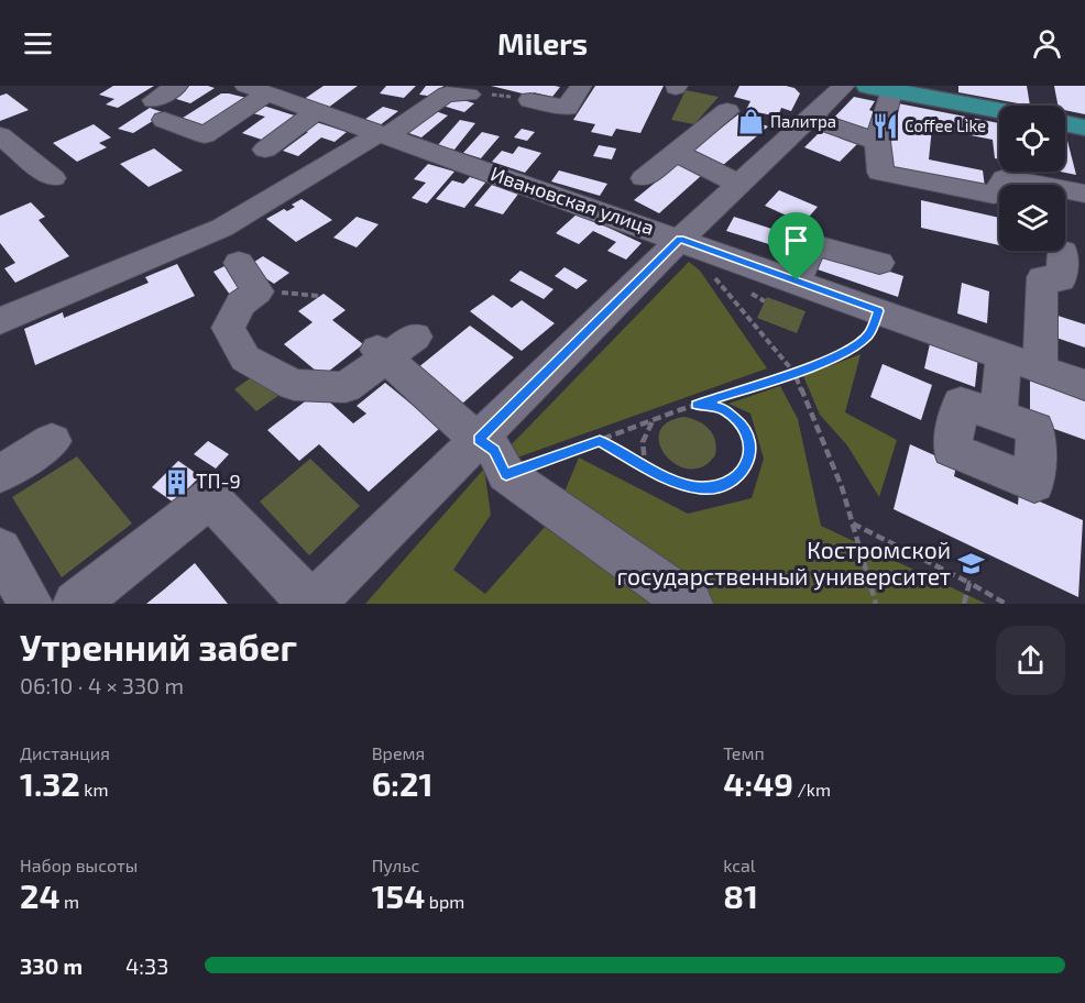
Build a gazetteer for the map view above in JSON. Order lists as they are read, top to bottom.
{
  "streets": {
    "street": ["Ивановская улица"]
  },
  "places": {
    "shop": ["Палитра"],
    "restaurant": ["Coffee Like"],
    "building": ["ТП-9"],
    "school or university": ["Костромской государственный университет"]
  },
  "page": {
    "header": "Milers",
    "heading": ["Утренний забег", "06:10 · 4 × 330 m"],
    "stats": [
      ["Дистанция", "1.32 km"],
      ["Время", "6:21"],
      ["Темп", "4:49 /km"],
      ["Набор высоты", "24 m"],
      ["Пульс", "154 bpm"],
      ["kcal", "81"]
    ],
    "list": [
      {
        "name": "330 m",
        "note": "4:33"
      }
    ]
  }
}
